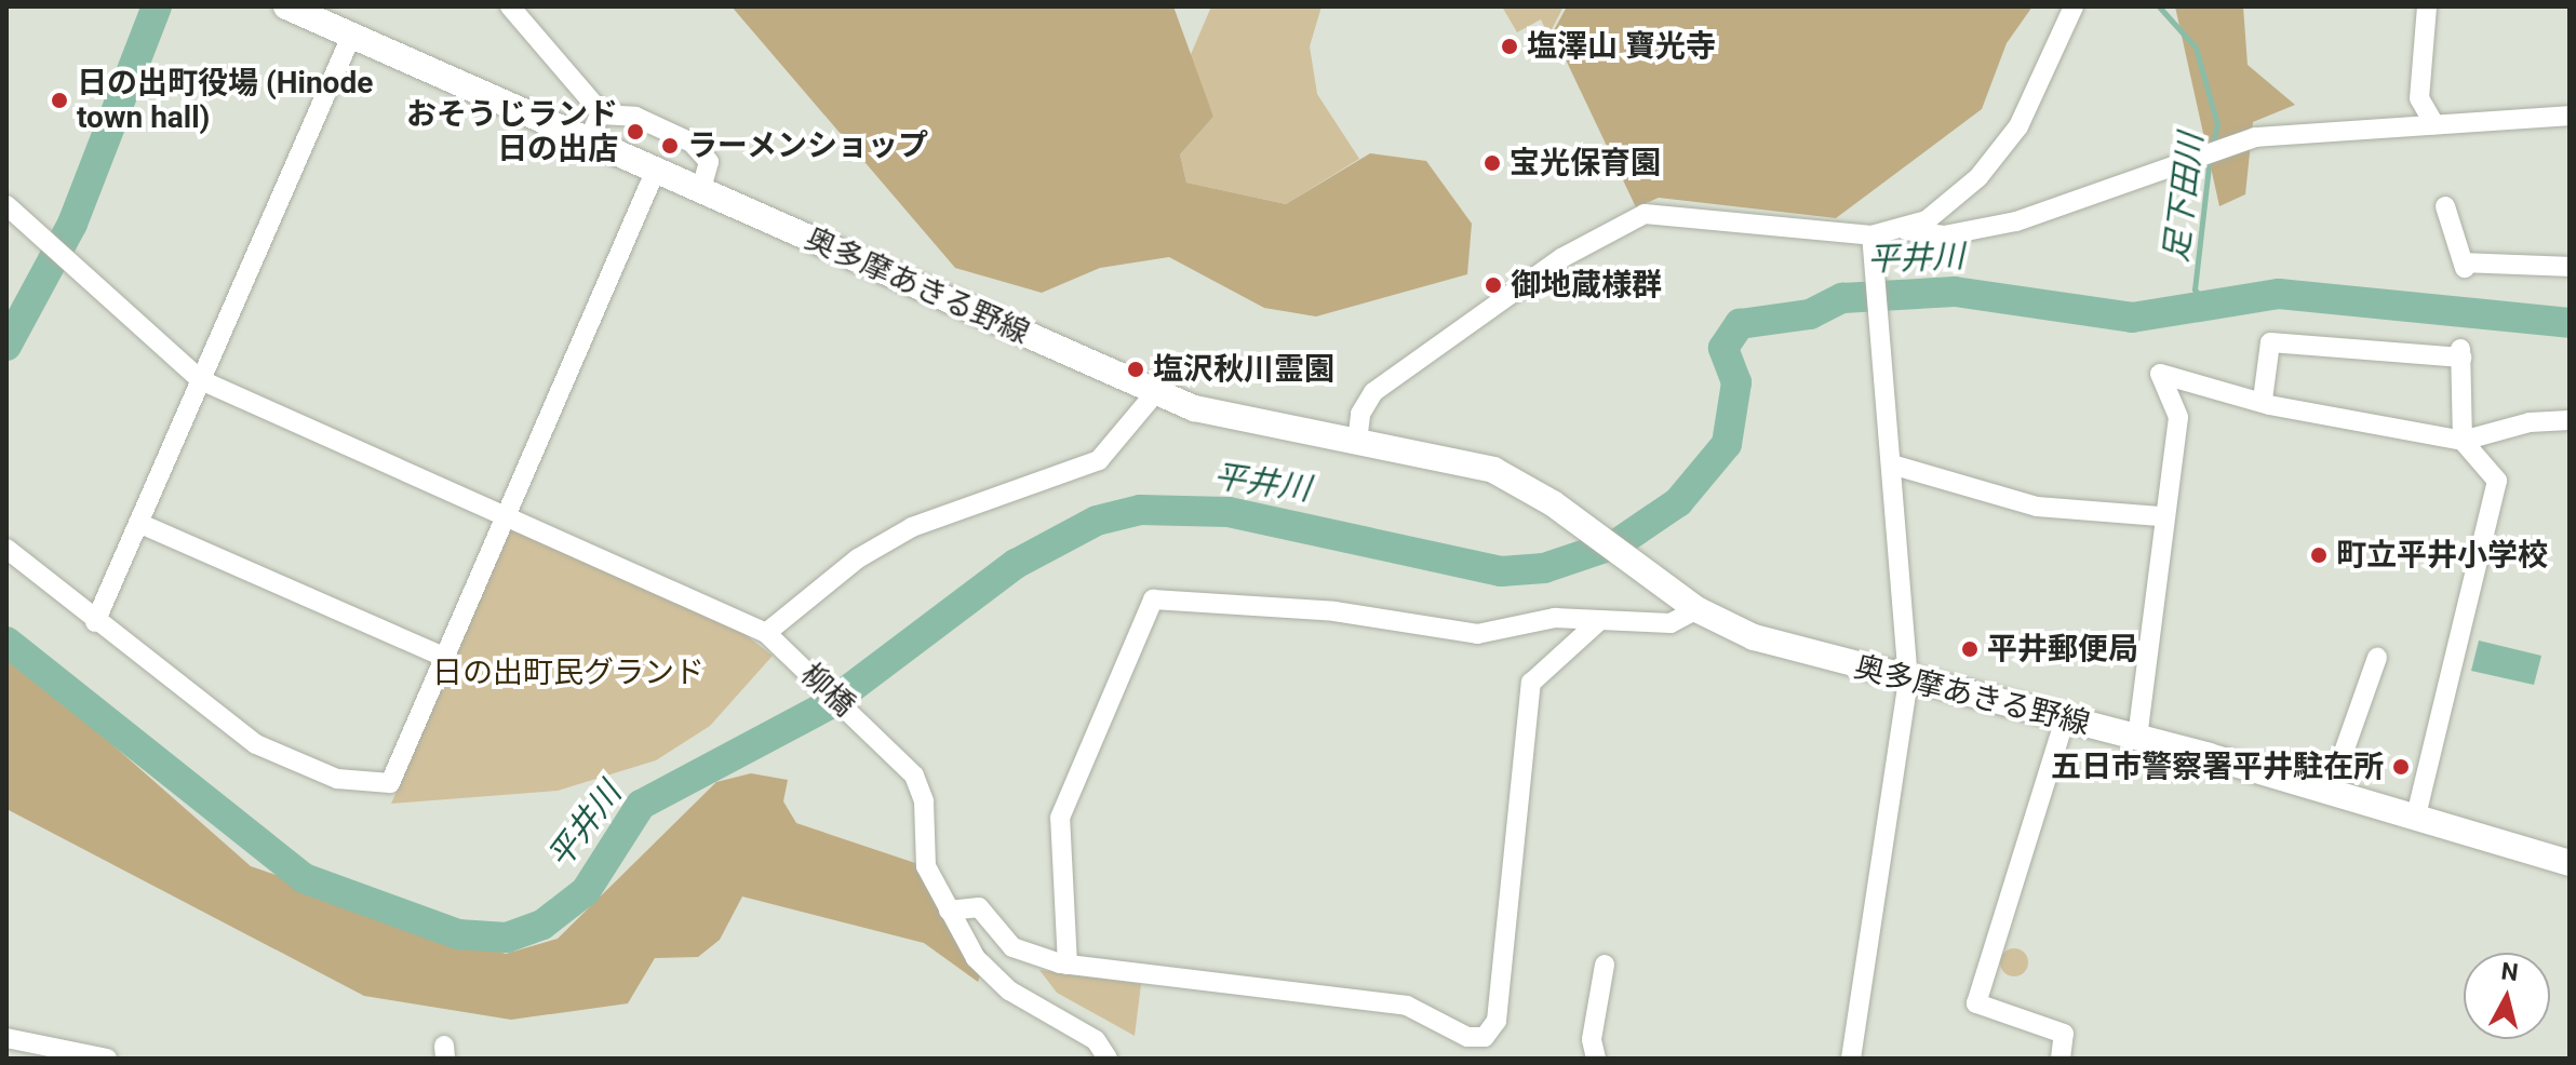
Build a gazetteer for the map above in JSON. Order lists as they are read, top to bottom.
{
  "streets": {
    "main road": ["奥多摩あきる野線"],
    "street": ["柳橋"]
  },
  "water": ["足下田川", "平井川"],
  "parks": ["日の出町民グランド"],
  "places": [
    "塩澤山 寶光寺",
    "日の出町役場 (Hinode town hall)",
    "おそうじランド 日の出店",
    "ラーメンショップ",
    "宝光保育園",
    "御地蔵様群",
    "塩沢秋川霊園",
    "町立平井小学校",
    "平井郵便局",
    "五日市警察署平井駐在所"
  ],
  "north": "top"
}
